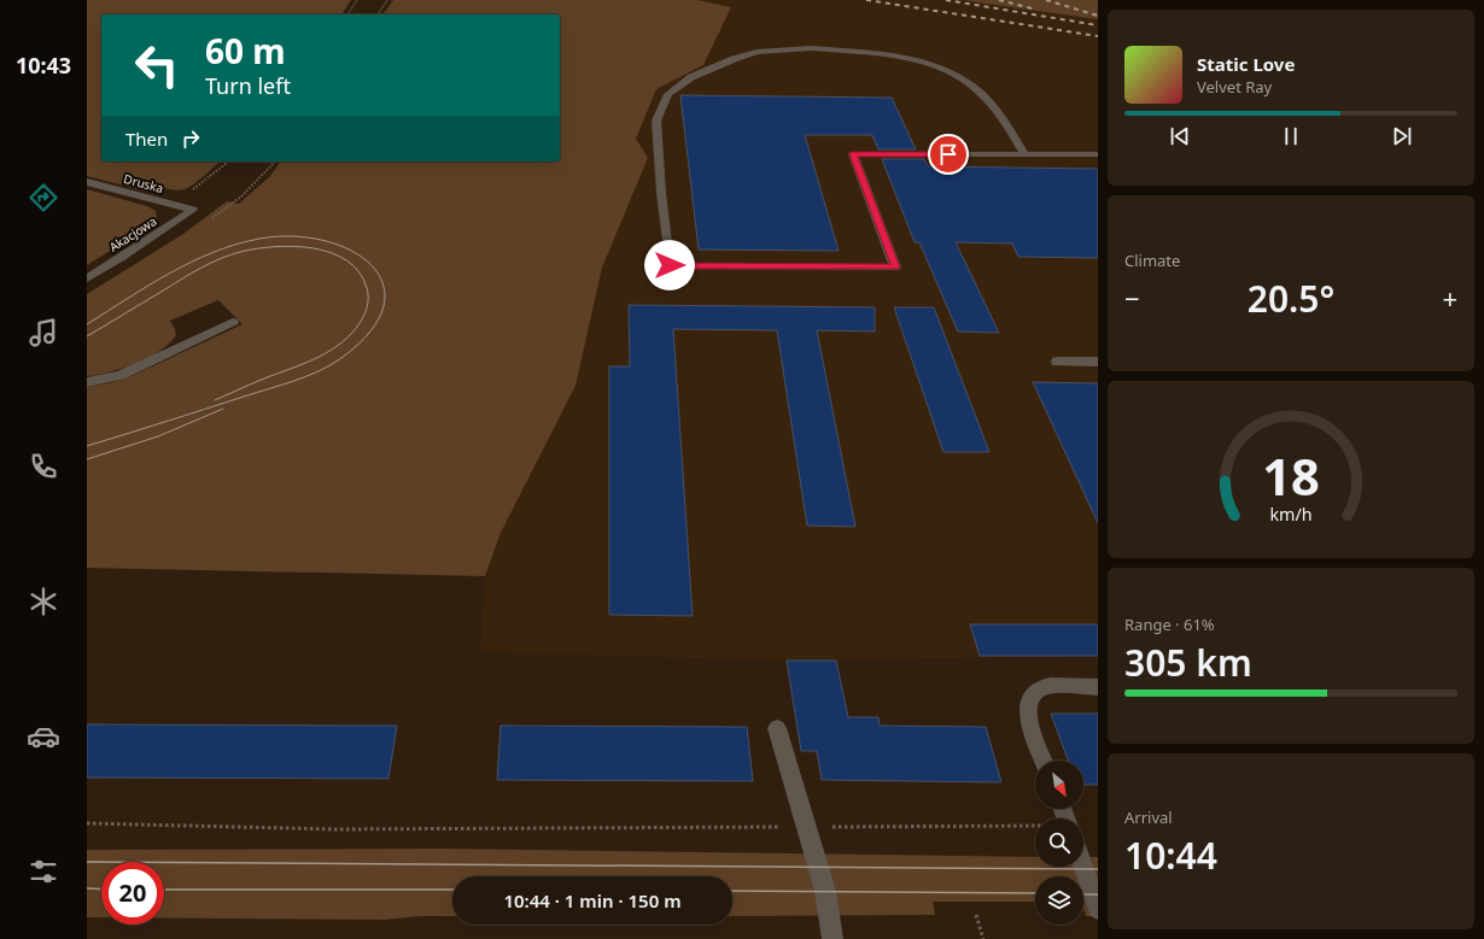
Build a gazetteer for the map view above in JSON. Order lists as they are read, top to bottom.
{
  "streets": {
    "street": ["Druska", "Akacjowa"]
  },
  "crossings": [
    ["Druska", "Akacjowa"]
  ],
  "north": "bottom right",
  "page": {
    "tabs": "10:43",
    "turn": ["60 m", "Turn left"],
    "song": ["Static Love", "Velvet Ray"],
    "then": "Then",
    "tile": [
      "Climate",
      ["Range · 61%", "305 km"],
      ["Arrival", "10:44"]
    ],
    "heat": ["−", "20.5°", "+"],
    "limit": "20",
    "trip": "10:44 · 1 min · 150 m",
    "gauge": ["18", "km/h"]
  }
}
